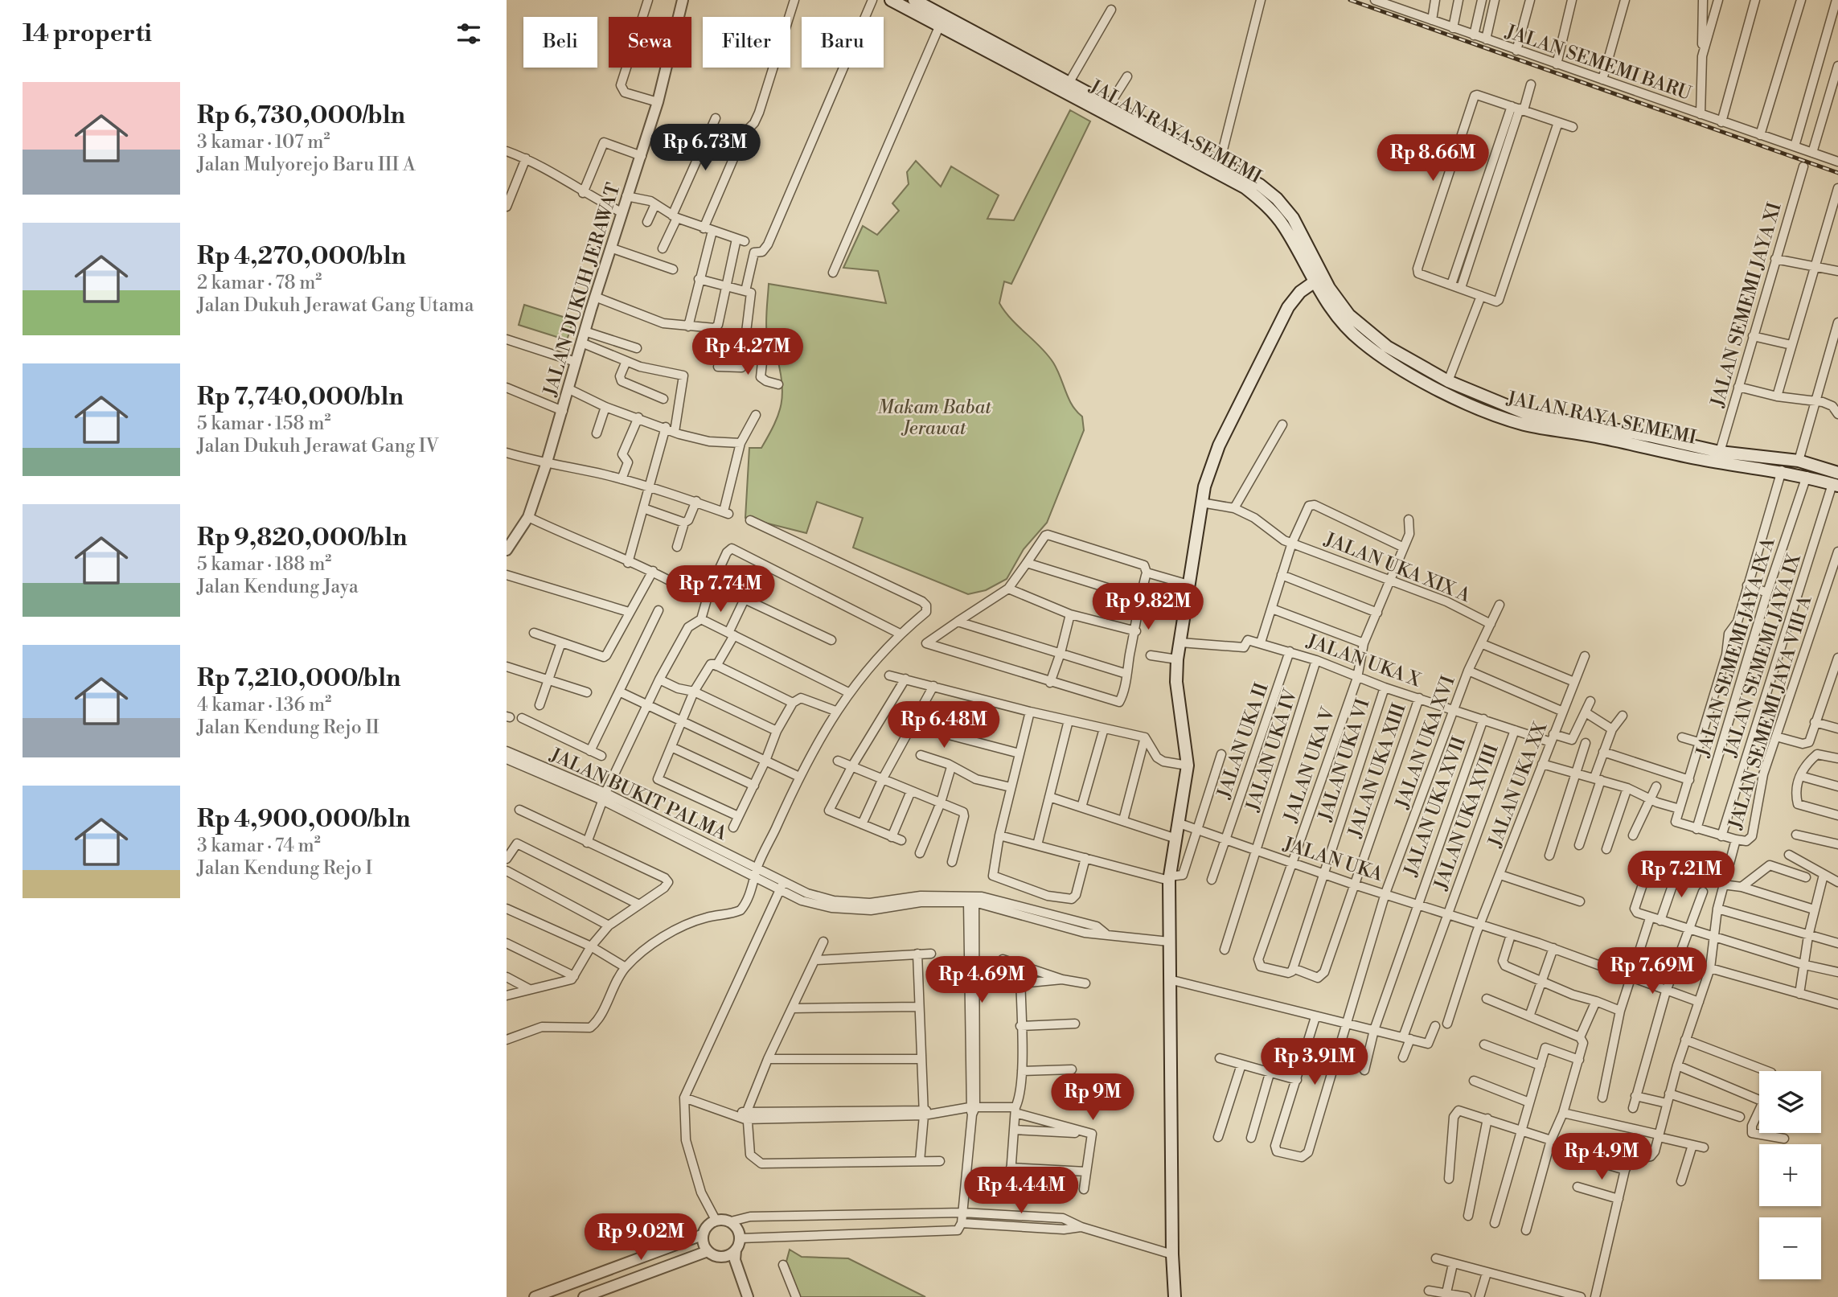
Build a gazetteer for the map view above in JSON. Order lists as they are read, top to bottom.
{
  "streets": {
    "main road": ["JALAN RAYA SEMEMI"],
    "street": [
      "JALAN SEMEMI BARU",
      "JALAN DUKUH JERAWAT",
      "JALAN SEMEMI JAYA XI",
      "JALAN UKA XIX A",
      "JALAN SEMEMI JAYA IX A",
      "JALAN SEMEMI JAYA IX",
      "JALAN UKA X",
      "JALAN SEMEMI JAYA VIII A",
      "JALAN UKA II",
      "JALAN UKA XVI",
      "JALAN UKA IV",
      "JALAN UKA VI",
      "JALAN UKA V",
      "JALAN UKA XIII",
      "JALAN UKA XX",
      "JALAN BUKIT PALMA",
      "JALAN UKA XVII",
      "JALAN UKA XVIII",
      "JALAN UKA"
    ]
  },
  "crossings": [
    ["JALAN RAYA SEMEMI", "JALAN SEMEMI JAYA XI"],
    ["JALAN RAYA SEMEMI", "JALAN SEMEMI JAYA IX A"],
    ["JALAN RAYA SEMEMI", "JALAN SEMEMI JAYA IX"],
    ["JALAN UKA XIX A", "JALAN UKA XVI"],
    ["JALAN UKA XIX A", "JALAN UKA V"],
    ["JALAN UKA X", "JALAN UKA II"],
    ["JALAN UKA X", "JALAN UKA XVI"],
    ["JALAN UKA X", "JALAN UKA IV"],
    ["JALAN UKA X", "JALAN UKA VI"],
    ["JALAN UKA X", "JALAN UKA V"],
    ["JALAN UKA X", "JALAN UKA XIII"],
    ["JALAN UKA X", "JALAN UKA XX"],
    ["JALAN UKA X", "JALAN UKA XVII"],
    ["JALAN UKA X", "JALAN UKA XVIII"],
    ["JALAN UKA II", "JALAN UKA"],
    ["JALAN UKA XVI", "JALAN UKA"],
    ["JALAN UKA IV", "JALAN UKA"],
    ["JALAN UKA VI", "JALAN UKA V"],
    ["JALAN UKA VI", "JALAN UKA XIII"],
    ["JALAN UKA VI", "JALAN UKA"],
    ["JALAN UKA V", "JALAN UKA XIII"],
    ["JALAN UKA V", "JALAN UKA"],
    ["JALAN UKA XIII", "JALAN UKA"],
    ["JALAN UKA XX", "JALAN UKA"],
    ["JALAN UKA XVII", "JALAN UKA"],
    ["JALAN UKA XVIII", "JALAN UKA"]
  ],
  "parks": ["Makam Babat Jerawat"],
  "page": {
    "heading": "14 properti",
    "chip": [
      "Beli",
      "Sewa",
      "Filter",
      "Baru"
    ],
    "list": [
      {
        "name": "Rp 6,730,000/bln",
        "note": "3 kamar · 107 m² · Jalan Mulyorejo Baru III A"
      },
      {
        "name": "Rp 4,270,000/bln",
        "note": "2 kamar · 78 m² · Jalan Dukuh Jerawat Gang Utama"
      },
      {
        "name": "Rp 7,740,000/bln",
        "note": "5 kamar · 158 m² · Jalan Dukuh Jerawat Gang IV"
      },
      {
        "name": "Rp 9,820,000/bln",
        "note": "5 kamar · 188 m² · Jalan Kendung Jaya"
      },
      {
        "name": "Rp 7,210,000/bln",
        "note": "4 kamar · 136 m² · Jalan Kendung Rejo II"
      },
      {
        "name": "Rp 4,900,000/bln",
        "note": "3 kamar · 74 m² · Jalan Kendung Rejo I"
      }
    ],
    "price": [
      "Rp 6.73M",
      "Rp 8.66M",
      "Rp 4.27M",
      "Rp 7.74M",
      "Rp 9.82M",
      "Rp 6.48M",
      "Rp 7.21M",
      "Rp 7.69M",
      "Rp 4.69M",
      "Rp 3.91M",
      "Rp 9M",
      "Rp 4.9M",
      "Rp 4.44M",
      "Rp 9.02M"
    ],
    "map_buttons": ["+", "−"]
  }
}
